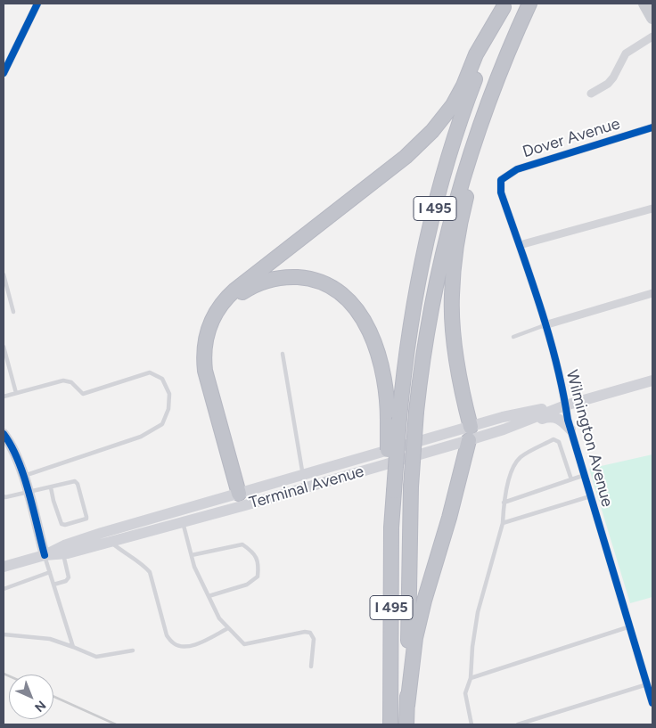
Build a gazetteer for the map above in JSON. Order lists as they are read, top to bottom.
{
  "streets": {
    "highway": ["I 495"],
    "main road": ["Terminal Avenue"],
    "street": ["Dover Avenue", "Wilmington Avenue"]
  },
  "crossings": [
    ["Dover Avenue", "Wilmington Avenue"],
    ["Wilmington Avenue", "Terminal Avenue"]
  ],
  "north": "bottom right"
}
